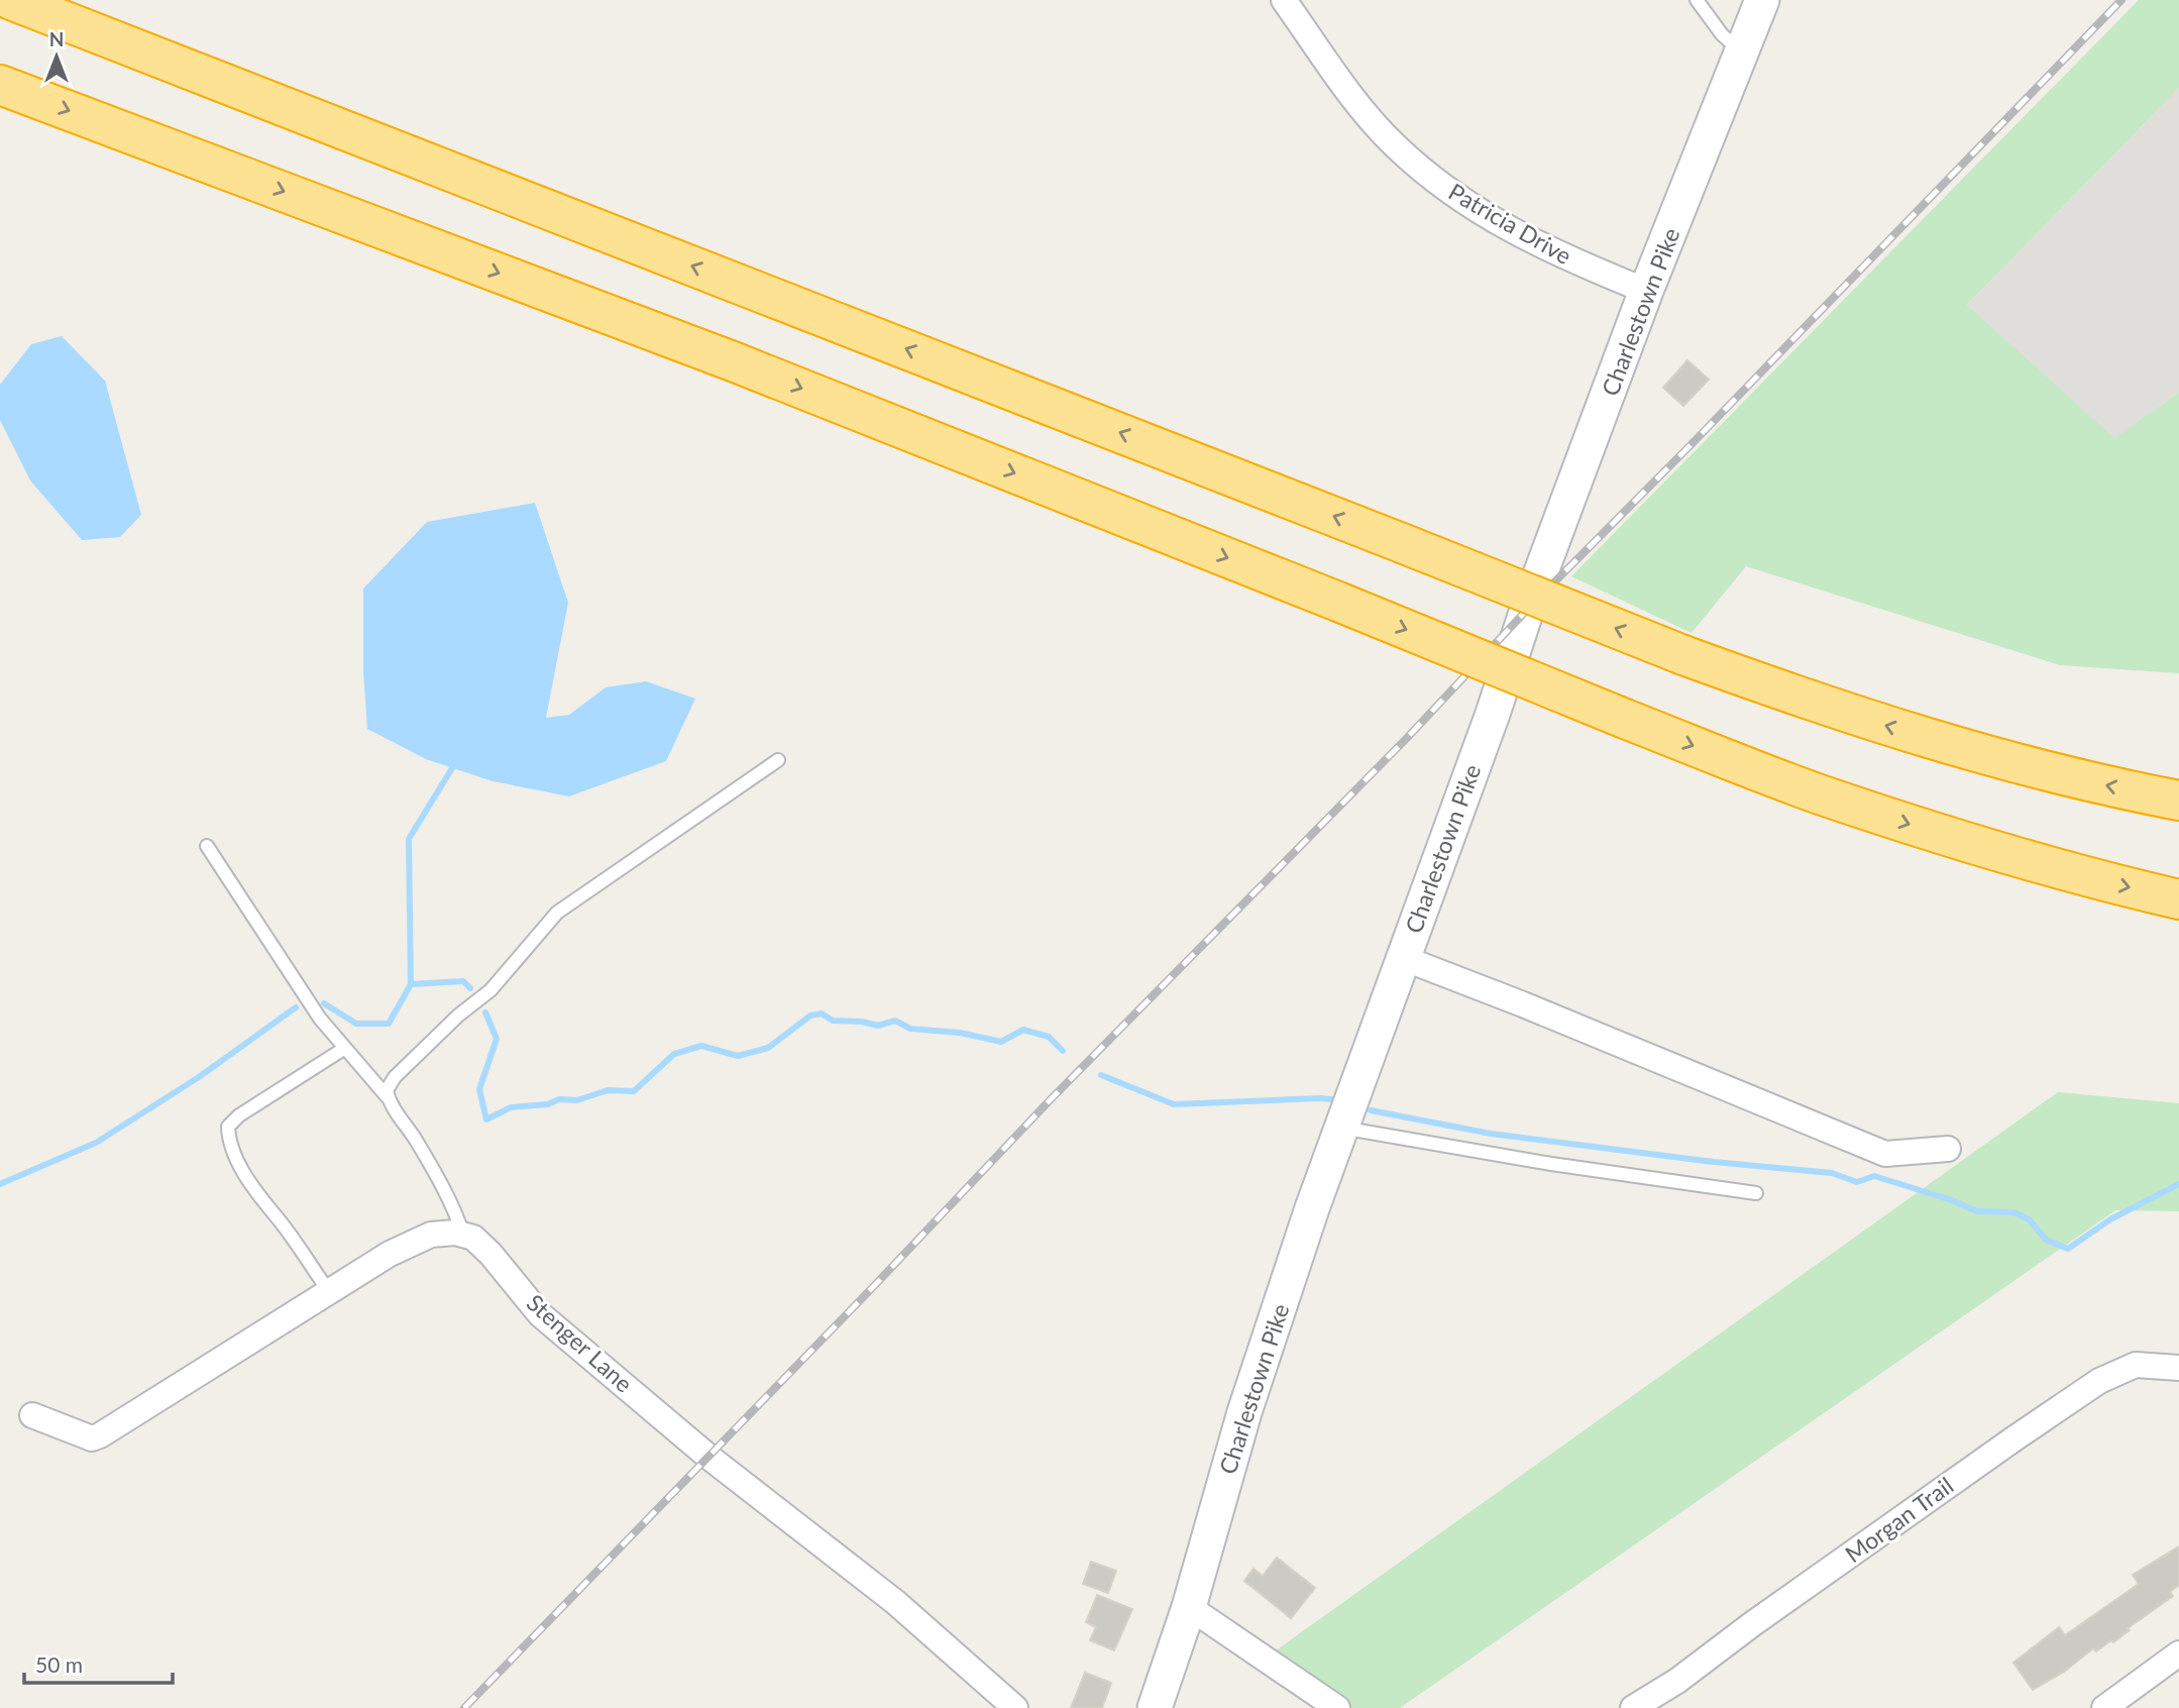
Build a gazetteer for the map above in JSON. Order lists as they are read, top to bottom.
{
  "streets": {
    "street": [
      "Patricia Drive",
      "Charlestown Pike",
      "Stenger Lane",
      "Morgan Trail"
    ]
  },
  "crossings": [
    ["Patricia Drive", "Charlestown Pike"]
  ],
  "scale_bar": "50 m",
  "north": "top"
}
